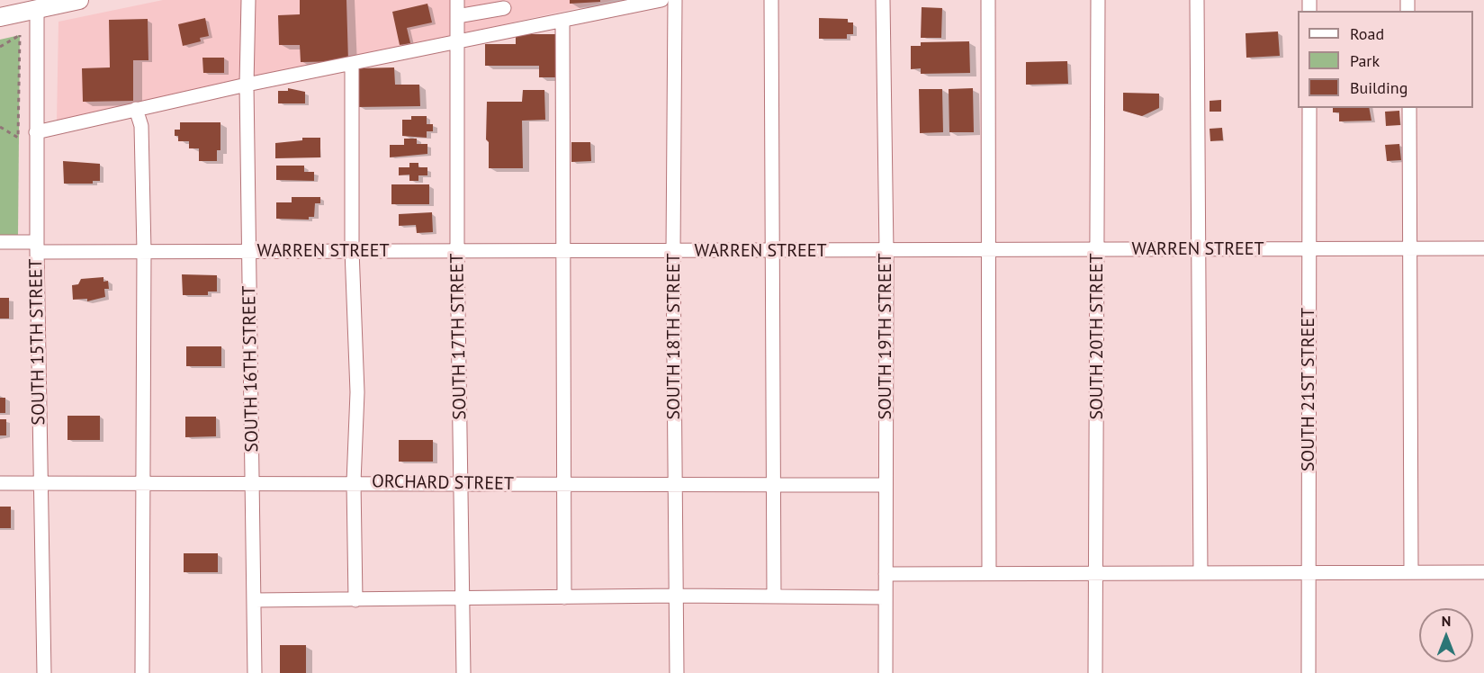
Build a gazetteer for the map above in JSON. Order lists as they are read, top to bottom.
{
  "streets": {
    "street": [
      "WARREN STREET",
      "SOUTH 17TH STREET",
      "SOUTH 18TH STREET",
      "SOUTH 19TH STREET",
      "SOUTH 20TH STREET",
      "SOUTH 15TH STREET",
      "SOUTH 16TH STREET",
      "SOUTH 21ST STREET",
      "ORCHARD STREET"
    ]
  },
  "crossings": [
    ["WARREN STREET", "SOUTH 17TH STREET"],
    ["WARREN STREET", "SOUTH 18TH STREET"],
    ["WARREN STREET", "SOUTH 19TH STREET"],
    ["WARREN STREET", "SOUTH 20TH STREET"],
    ["WARREN STREET", "SOUTH 15TH STREET"],
    ["WARREN STREET", "SOUTH 16TH STREET"],
    ["WARREN STREET", "SOUTH 21ST STREET"],
    ["SOUTH 17TH STREET", "ORCHARD STREET"],
    ["SOUTH 18TH STREET", "ORCHARD STREET"],
    ["SOUTH 19TH STREET", "ORCHARD STREET"],
    ["SOUTH 15TH STREET", "ORCHARD STREET"],
    ["SOUTH 16TH STREET", "ORCHARD STREET"]
  ],
  "legend": ["Road", "Park", "Building"],
  "north": "top"
}
